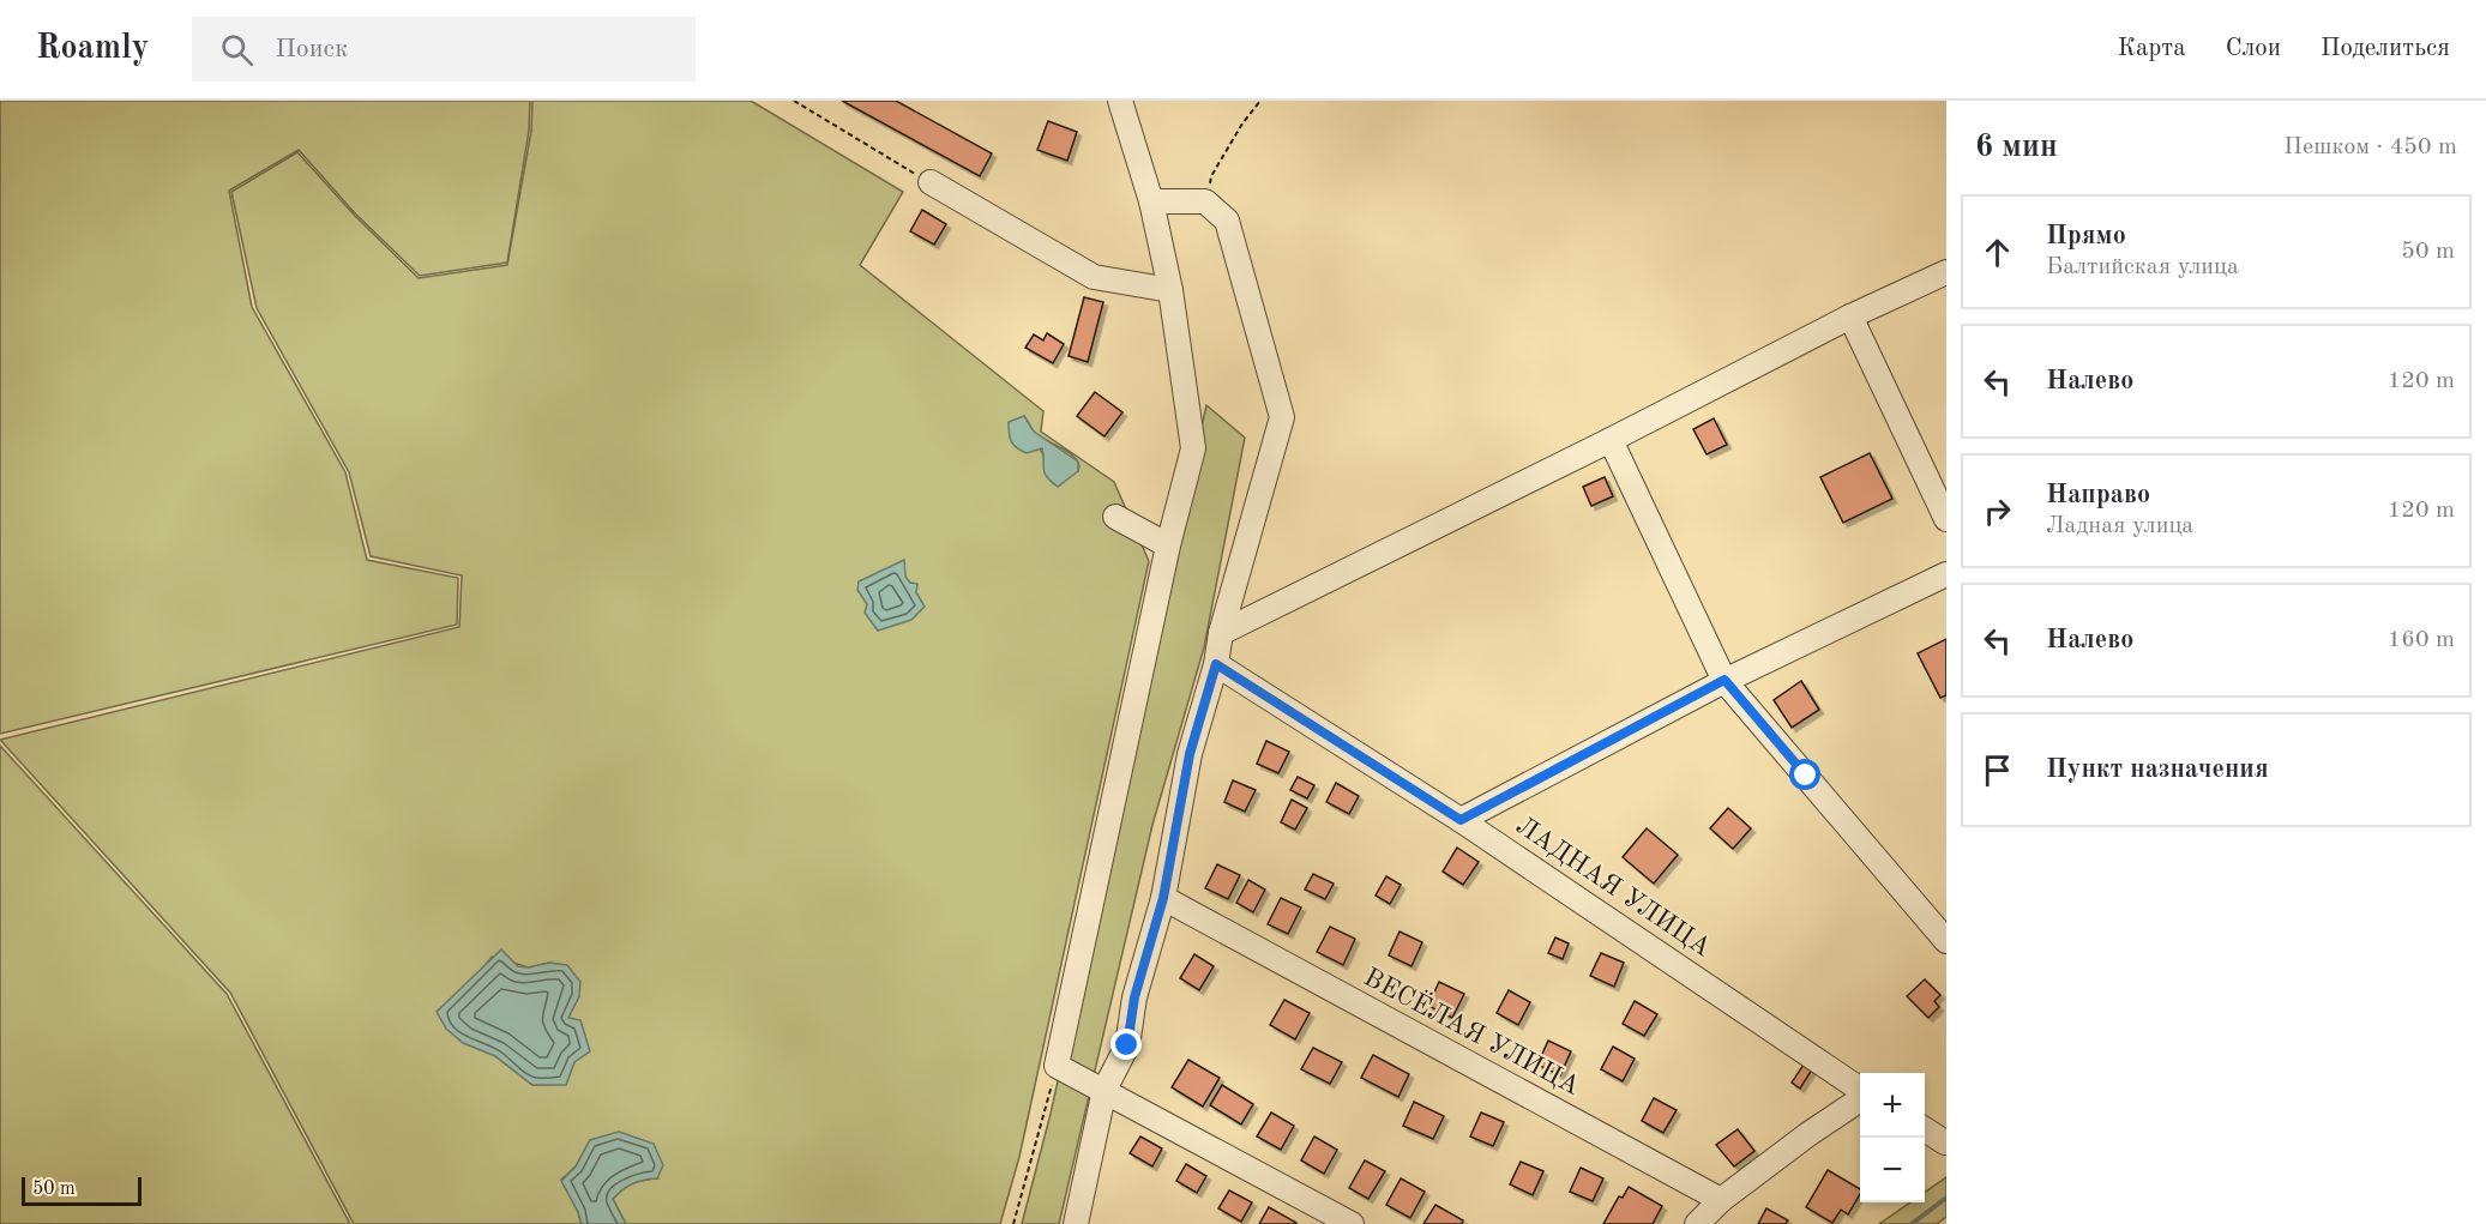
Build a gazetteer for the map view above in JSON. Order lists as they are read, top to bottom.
{
  "streets": {
    "street": ["ЛАДНАЯ УЛИЦА", "ВЕСЁЛАЯ УЛИЦА"]
  },
  "scale_bar": "50 m",
  "page": {
    "header": "Roamly",
    "search": "Поиск",
    "nav": ["Карта", "Слои", "Поделиться"],
    "heading": ["6 мин", "Пешком · 450 m"],
    "list": [
      ["Прямо", "Балтийская улица", "50 m"],
      ["Налево", "120 m"],
      ["Направо", "Ладная улица", "120 m"],
      ["Налево", "160 m"],
      "Пункт назначения"
    ],
    "map_buttons": ["+", "−"],
    "scale": "50 m"
  }
}
